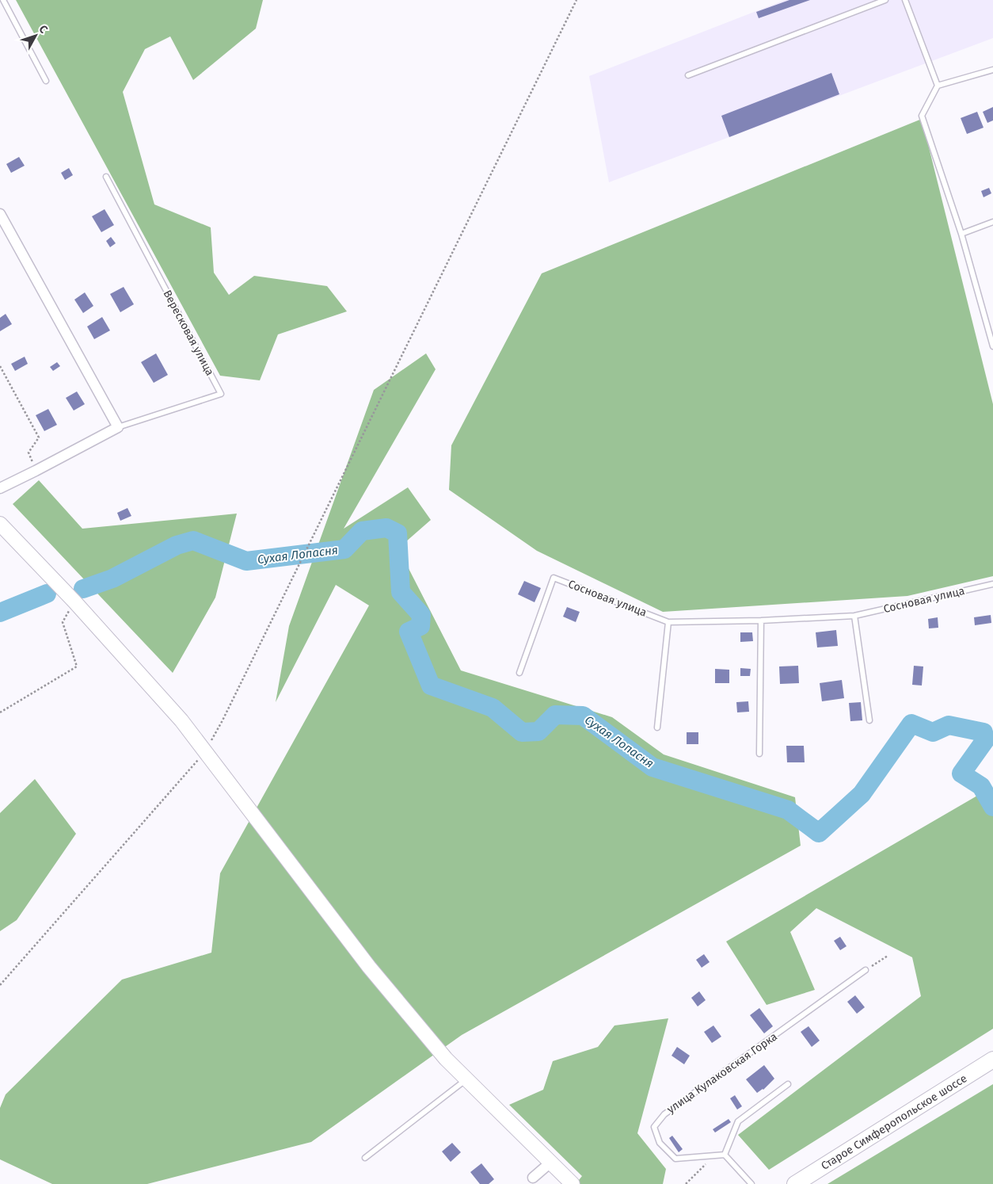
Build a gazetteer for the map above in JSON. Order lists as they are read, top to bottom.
{
  "streets": {
    "main road": ["Старое Симферопольское шоссе"],
    "street": ["Вересковая улица"],
    "lane": ["Сосновая улица", "улица Кулаковская Горка"]
  },
  "water": ["Сухая Лопасня"],
  "north": "top right"
}
